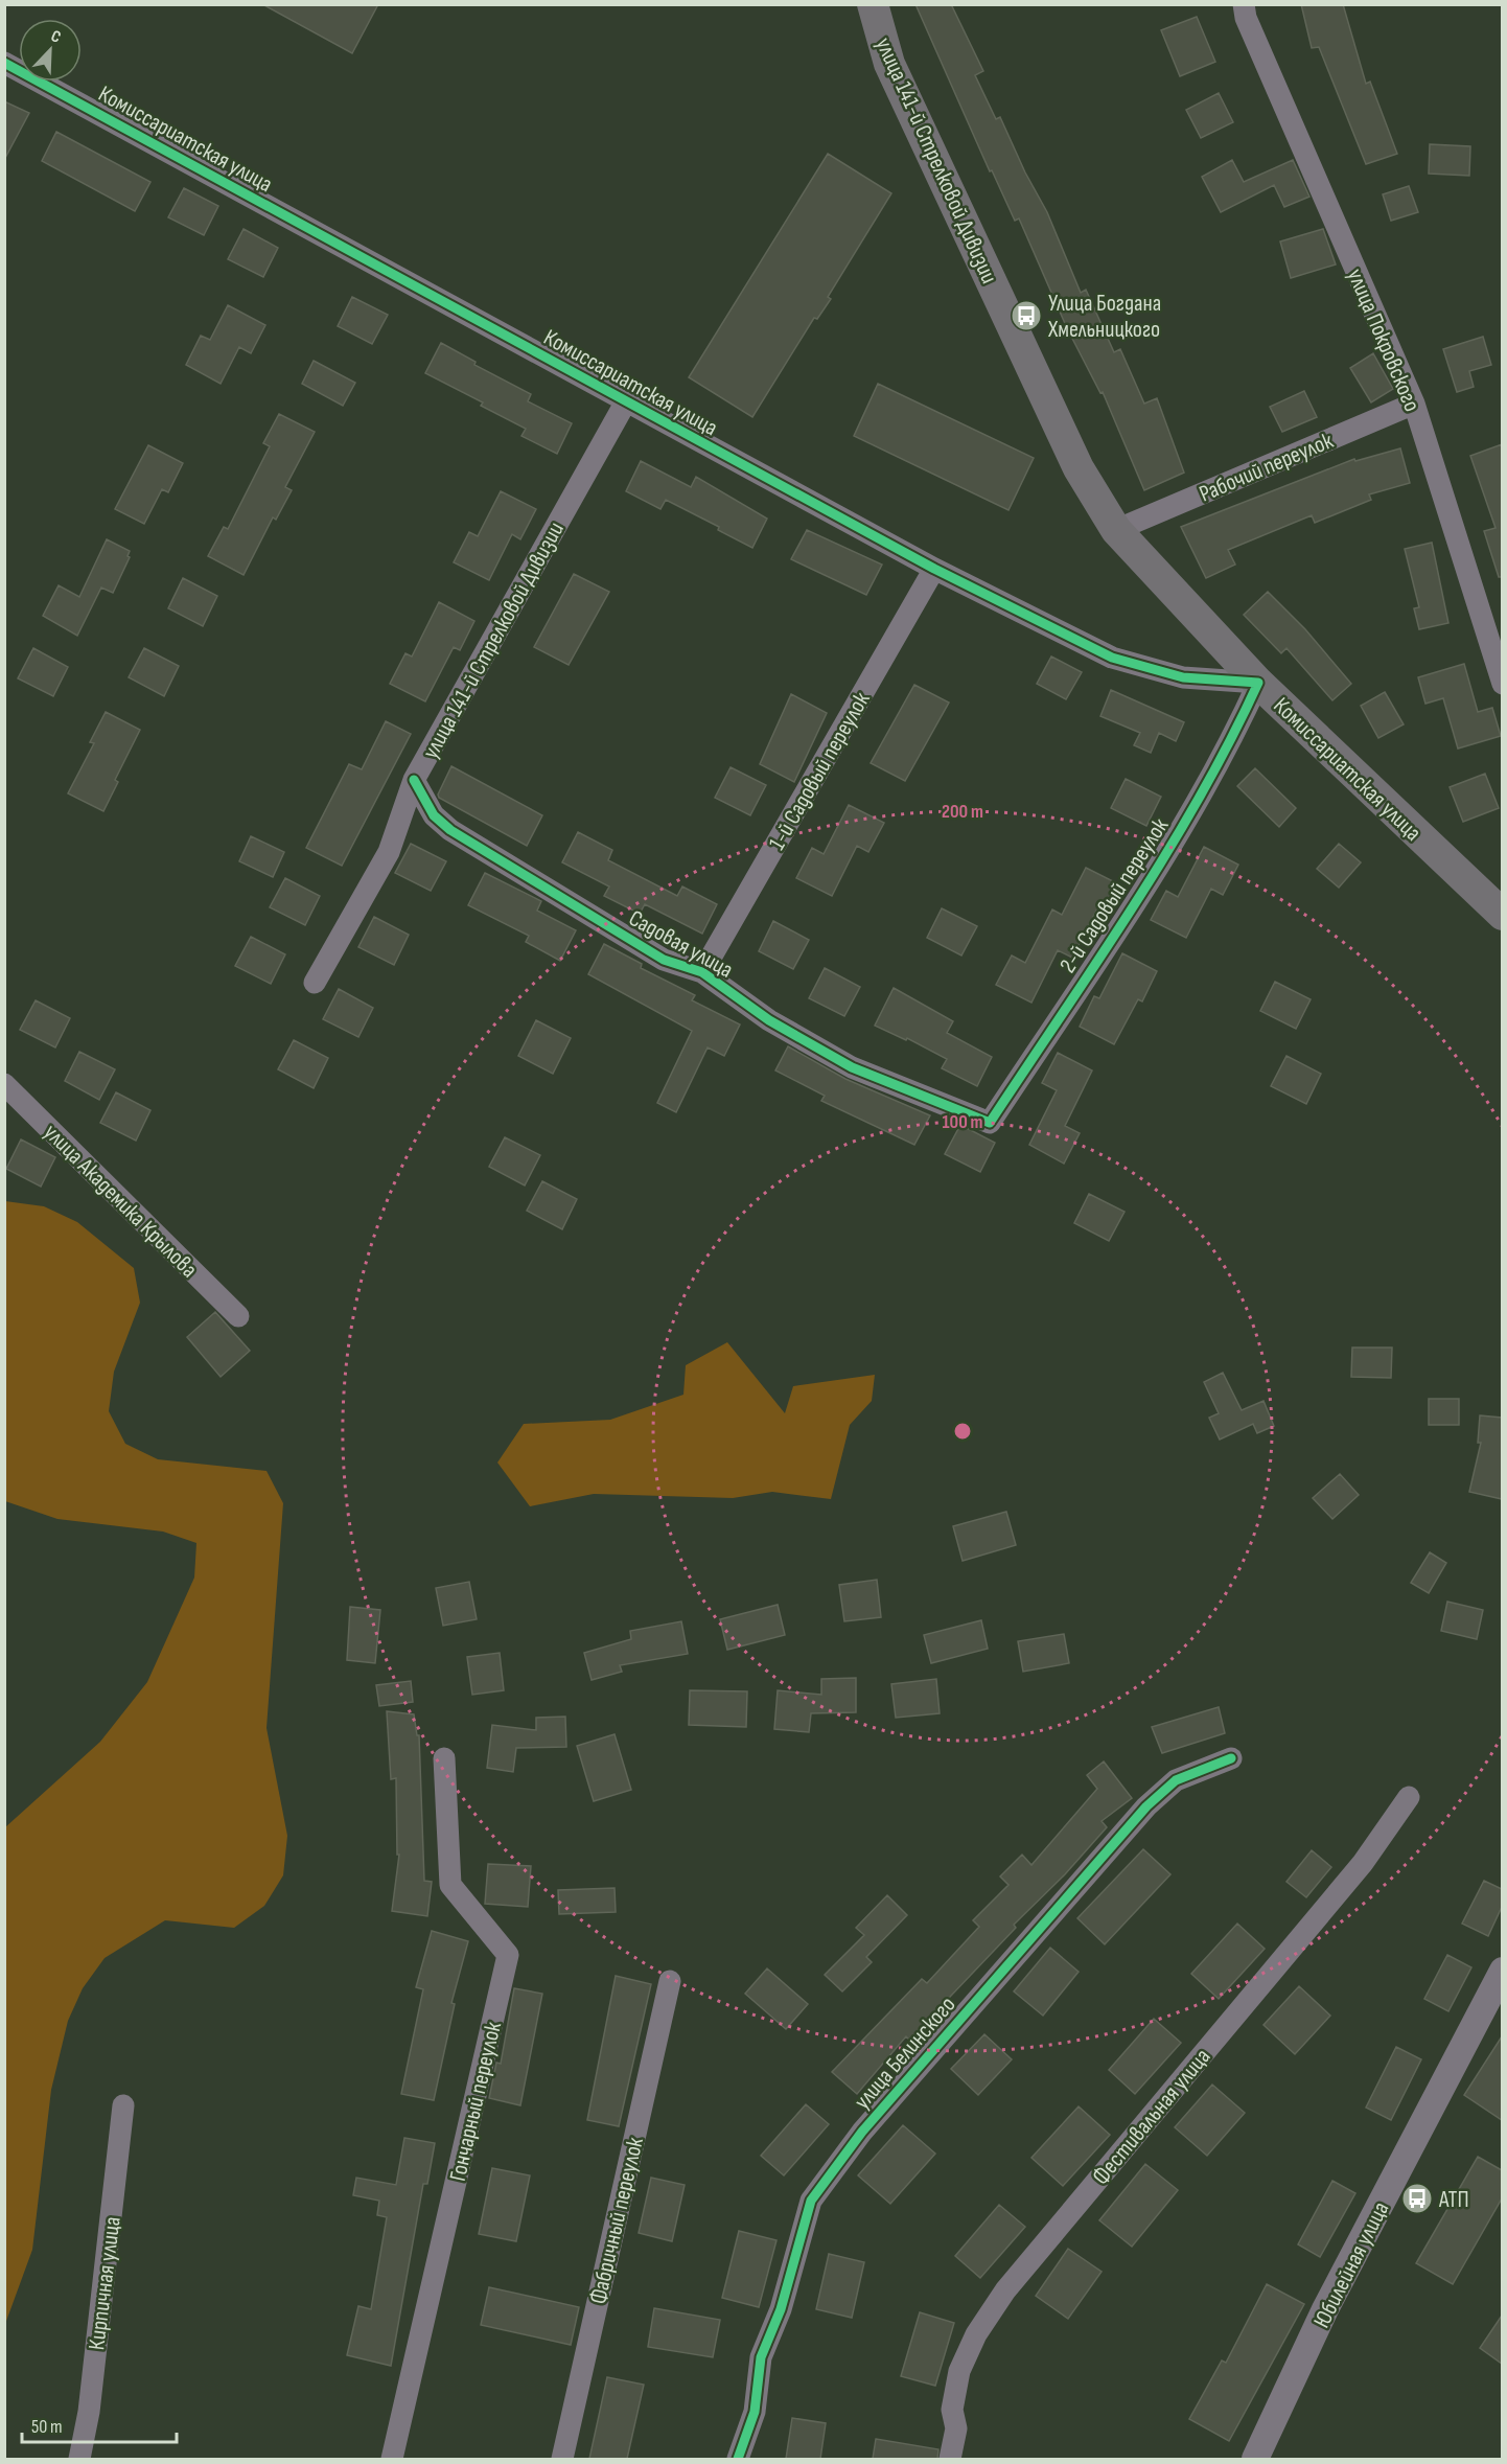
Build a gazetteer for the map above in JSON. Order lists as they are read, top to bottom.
{
  "streets": {
    "main road": ["Комиссариатская улица", "улица 141-й Стрелковой Дивизии"],
    "street": [
      "улица Покровского",
      "Рабочий переулок",
      "1-й Садовый переулок",
      "2-й Садовый переулок",
      "Садовая улица",
      "улица Академика Крылова",
      "улица Белинского",
      "Гончарный переулок",
      "Фестивальная улица",
      "Фабричный переулок",
      "Юбилейная улица",
      "Кирпичная улица"
    ]
  },
  "crossings": [
    ["Комиссариатская улица", "улица 141-й Стрелковой Дивизии"],
    ["Комиссариатская улица", "1-й Садовый переулок"],
    ["Комиссариатская улица", "2-й Садовый переулок"],
    ["улица 141-й Стрелковой Дивизии", "Рабочий переулок"],
    ["улица 141-й Стрелковой Дивизии", "2-й Садовый переулок"],
    ["улица 141-й Стрелковой Дивизии", "Садовая улица"],
    ["улица Покровского", "Рабочий переулок"],
    ["1-й Садовый переулок", "Садовая улица"],
    ["2-й Садовый переулок", "Садовая улица"]
  ],
  "places": {
    "bus stop": ["Улица Богдана Хмельницкого", "АТП"]
  },
  "scale_bar": "50 m",
  "north": "top right",
  "rings": ["200 m", "100 m"]
}
